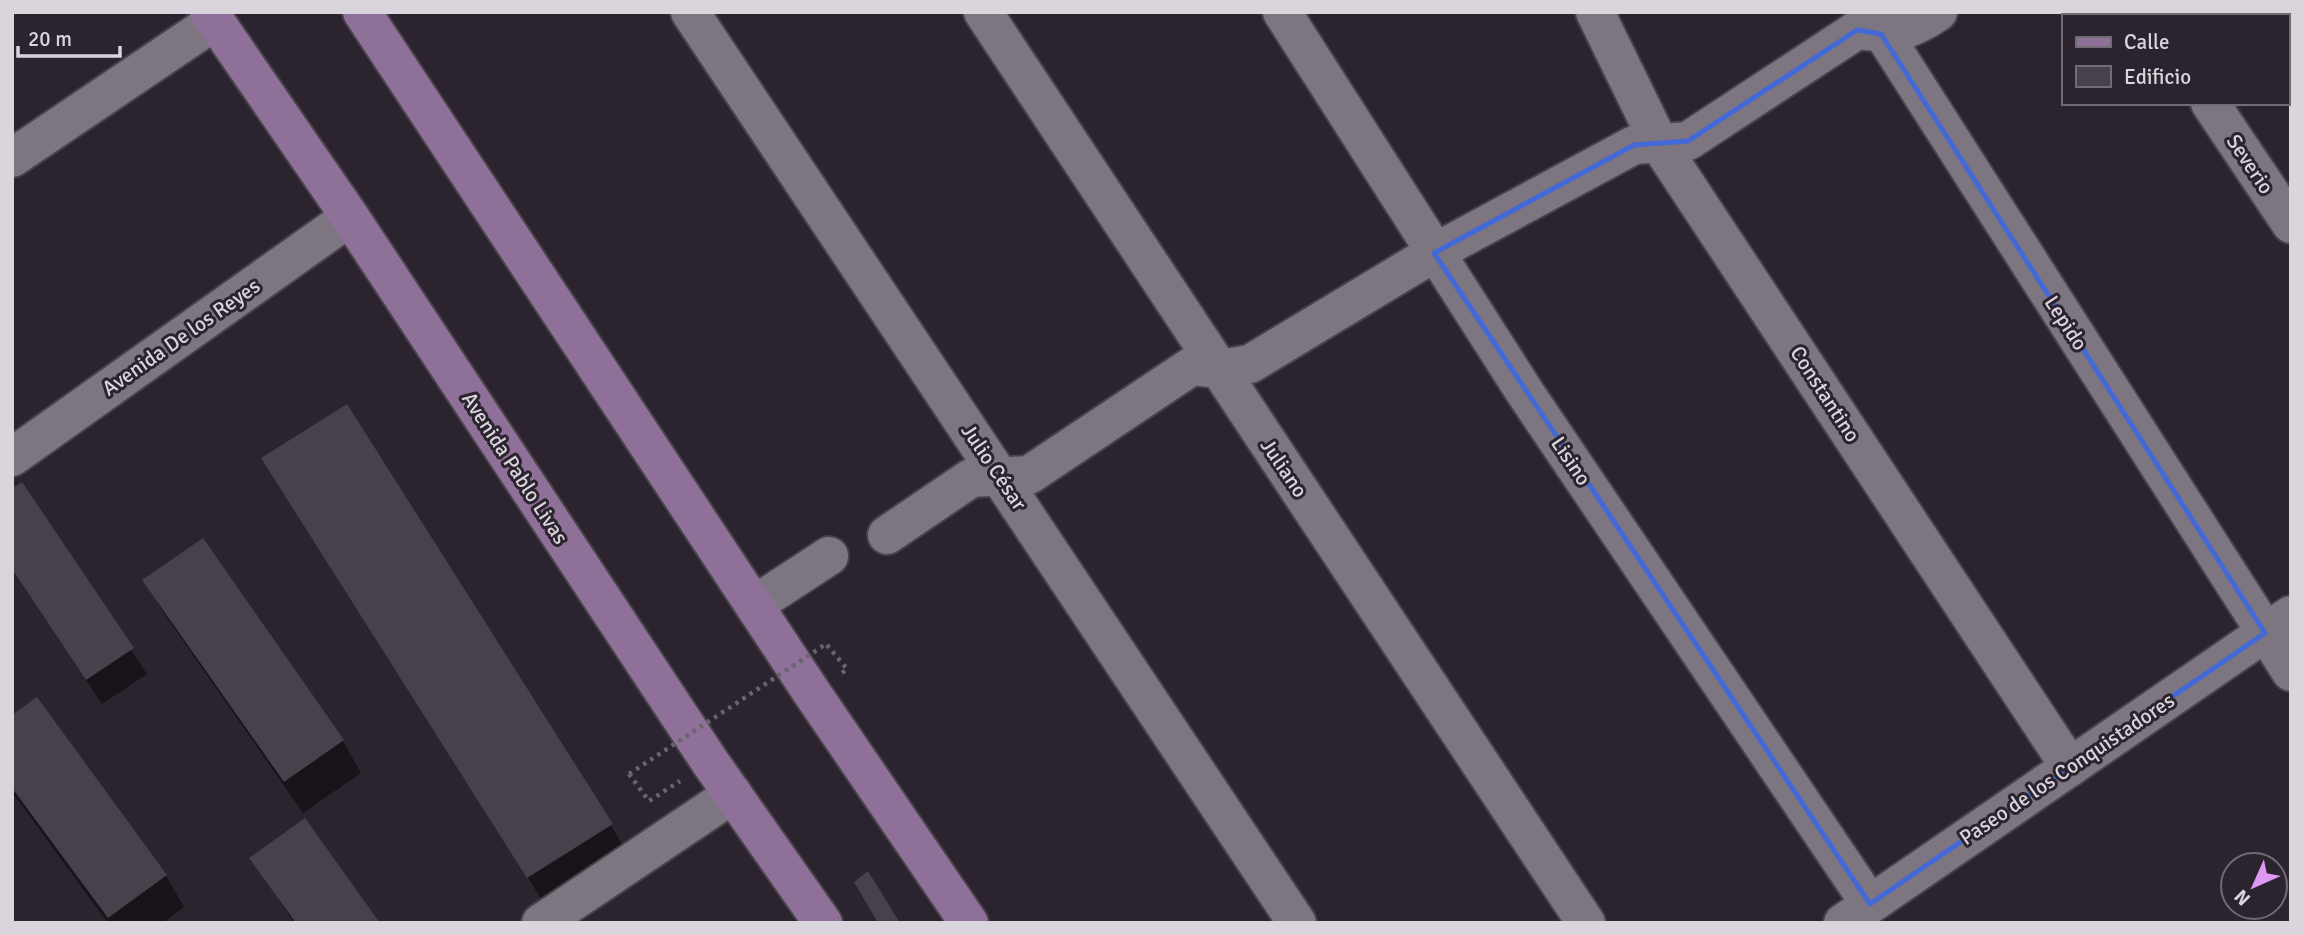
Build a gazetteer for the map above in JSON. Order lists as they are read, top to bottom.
{
  "streets": {
    "main road": ["Avenida Pablo Livas"],
    "street": [
      "Severio",
      "Lepido",
      "Avenida De los Reyes",
      "Constantino",
      "Lisino",
      "Julio César",
      "Juliano",
      "Paseo de los Conquistadores"
    ]
  },
  "crossings": [
    ["Lepido", "Paseo de los Conquistadores"],
    ["Avenida De los Reyes", "Avenida Pablo Livas"],
    ["Constantino", "Paseo de los Conquistadores"],
    ["Lisino", "Paseo de los Conquistadores"]
  ],
  "legend": ["Calle", "Edificio"],
  "scale_bar": "20 m",
  "north": "bottom left"
}
